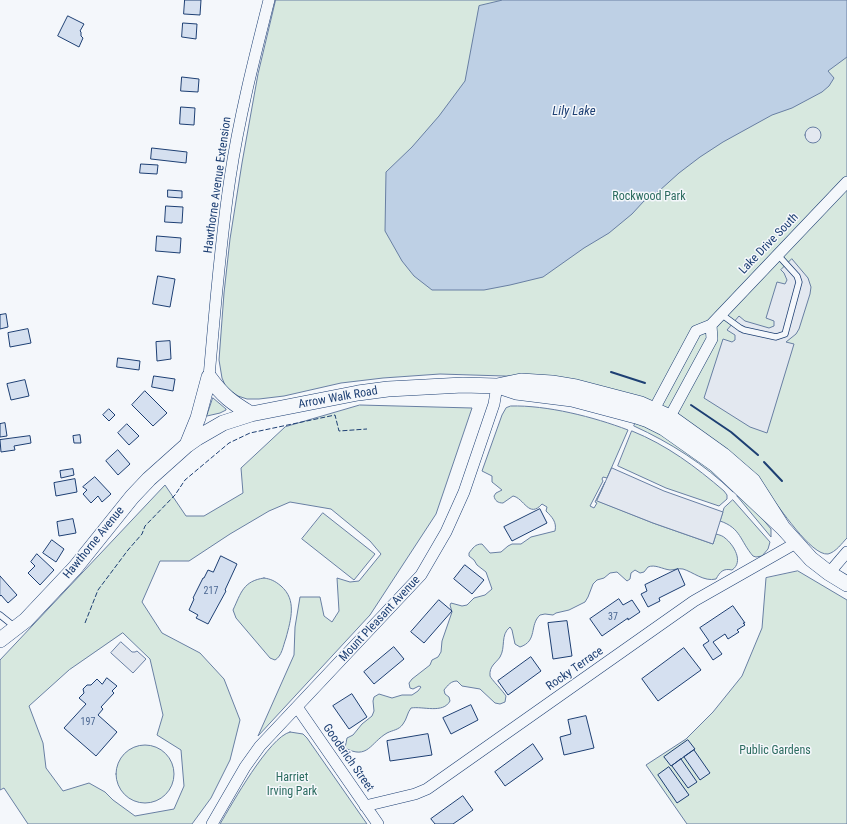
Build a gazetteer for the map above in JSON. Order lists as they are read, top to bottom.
{
  "streets": {
    "street": [
      "Hawthorne Avenue Extension",
      "Lake Drive South",
      "Arrow Walk Road",
      "Hawthorne Avenue",
      "Mount Pleasant Avenue",
      "Rocky Terrace",
      "Gooderich Street"
    ]
  },
  "crossings": [
    ["Arrow Walk Road", "Hawthorne Avenue"],
    ["Arrow Walk Road", "Mount Pleasant Avenue"],
    ["Mount Pleasant Avenue", "Gooderich Street"],
    ["Rocky Terrace", "Gooderich Street"]
  ],
  "water": ["Lily Lake"],
  "parks": ["Rockwood Park", "Public Gardens", "Harriet Irving Park"],
  "house_numbers": ["217", "37", "197"]
}
